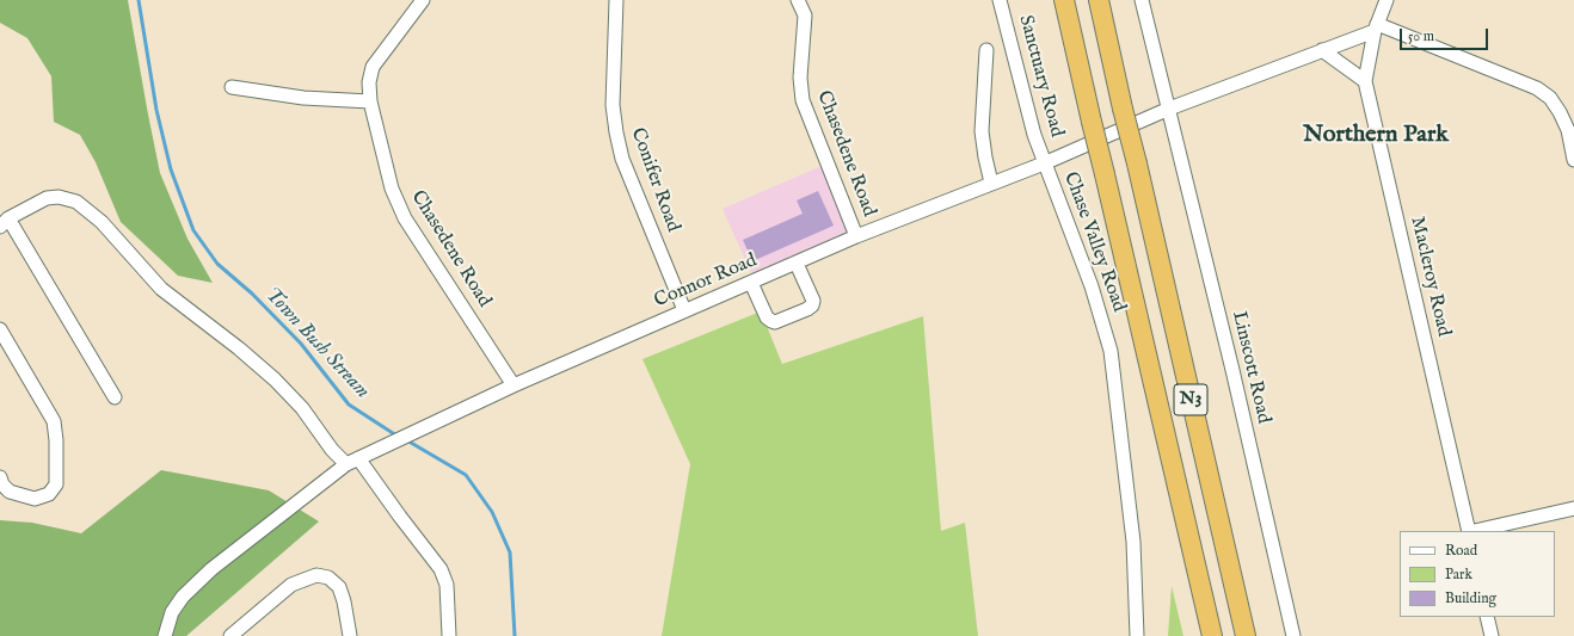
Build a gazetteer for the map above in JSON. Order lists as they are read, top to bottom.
{
  "streets": {
    "highway": ["N3"],
    "street": [
      "Sanctuary Road",
      "Chasedene Road",
      "Conifer Road",
      "Chase Valley Road",
      "Macleroy Road",
      "Connor Road",
      "Linscott Road"
    ]
  },
  "crossings": [
    ["Sanctuary Road", "Chase Valley Road"],
    ["Sanctuary Road", "Connor Road"],
    ["Chasedene Road", "Connor Road"],
    ["Conifer Road", "Connor Road"],
    ["Chase Valley Road", "Macleroy Road"],
    ["Chase Valley Road", "Connor Road"],
    ["Chase Valley Road", "Linscott Road"]
  ],
  "districts": ["Northern Park"],
  "water": ["Town Bush Stream"],
  "legend": ["Road", "Park", "Building"],
  "scale_bar": "50 m"
}
